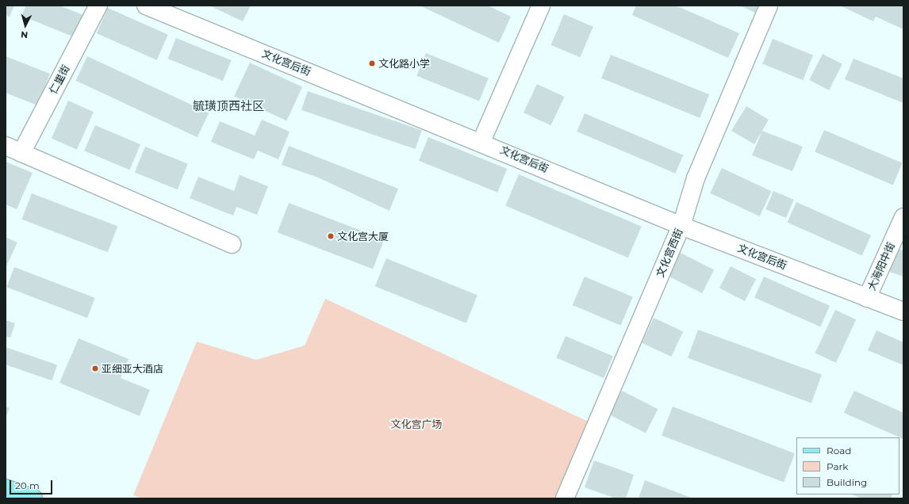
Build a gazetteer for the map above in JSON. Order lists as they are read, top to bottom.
{
  "streets": {
    "street": [
      "文化宫后街",
      "仁里街",
      "文化宫西街",
      "大海阳中街"
    ]
  },
  "crossings": [
    ["文化宫后街", "文化宫西街"],
    ["文化宫后街", "大海阳中街"]
  ],
  "districts": ["毓璜顶西社区"],
  "parks": ["文化宫广场"],
  "places": ["文化路小学", "文化宫大厦", "亚细亚大酒店"],
  "legend": ["Road", "Park", "Building"],
  "scale_bar": "20 m",
  "north": "bottom"
}
